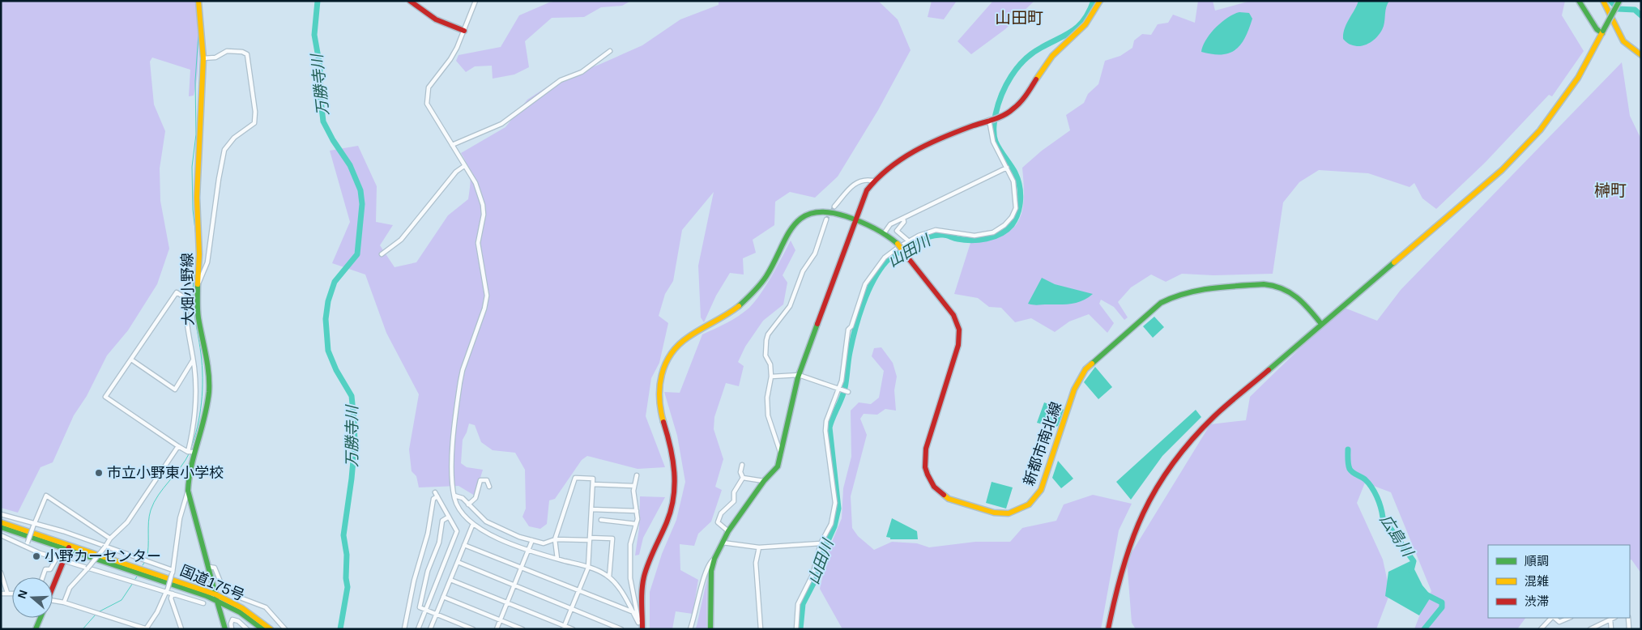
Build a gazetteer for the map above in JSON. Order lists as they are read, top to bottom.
{
  "streets": {
    "main road": ["大畑小野線", "新都市南北線", "国道175号"]
  },
  "crossings": [
    ["大畑小野線", "国道175号"]
  ],
  "districts": ["山田町", "榊町"],
  "water": ["万勝寺川", "山田川", "広島川"],
  "places": ["市立小野東小学校", "小野カーセンター"],
  "legend": ["順調", "混雑", "渋滞"],
  "north": "left"
}
